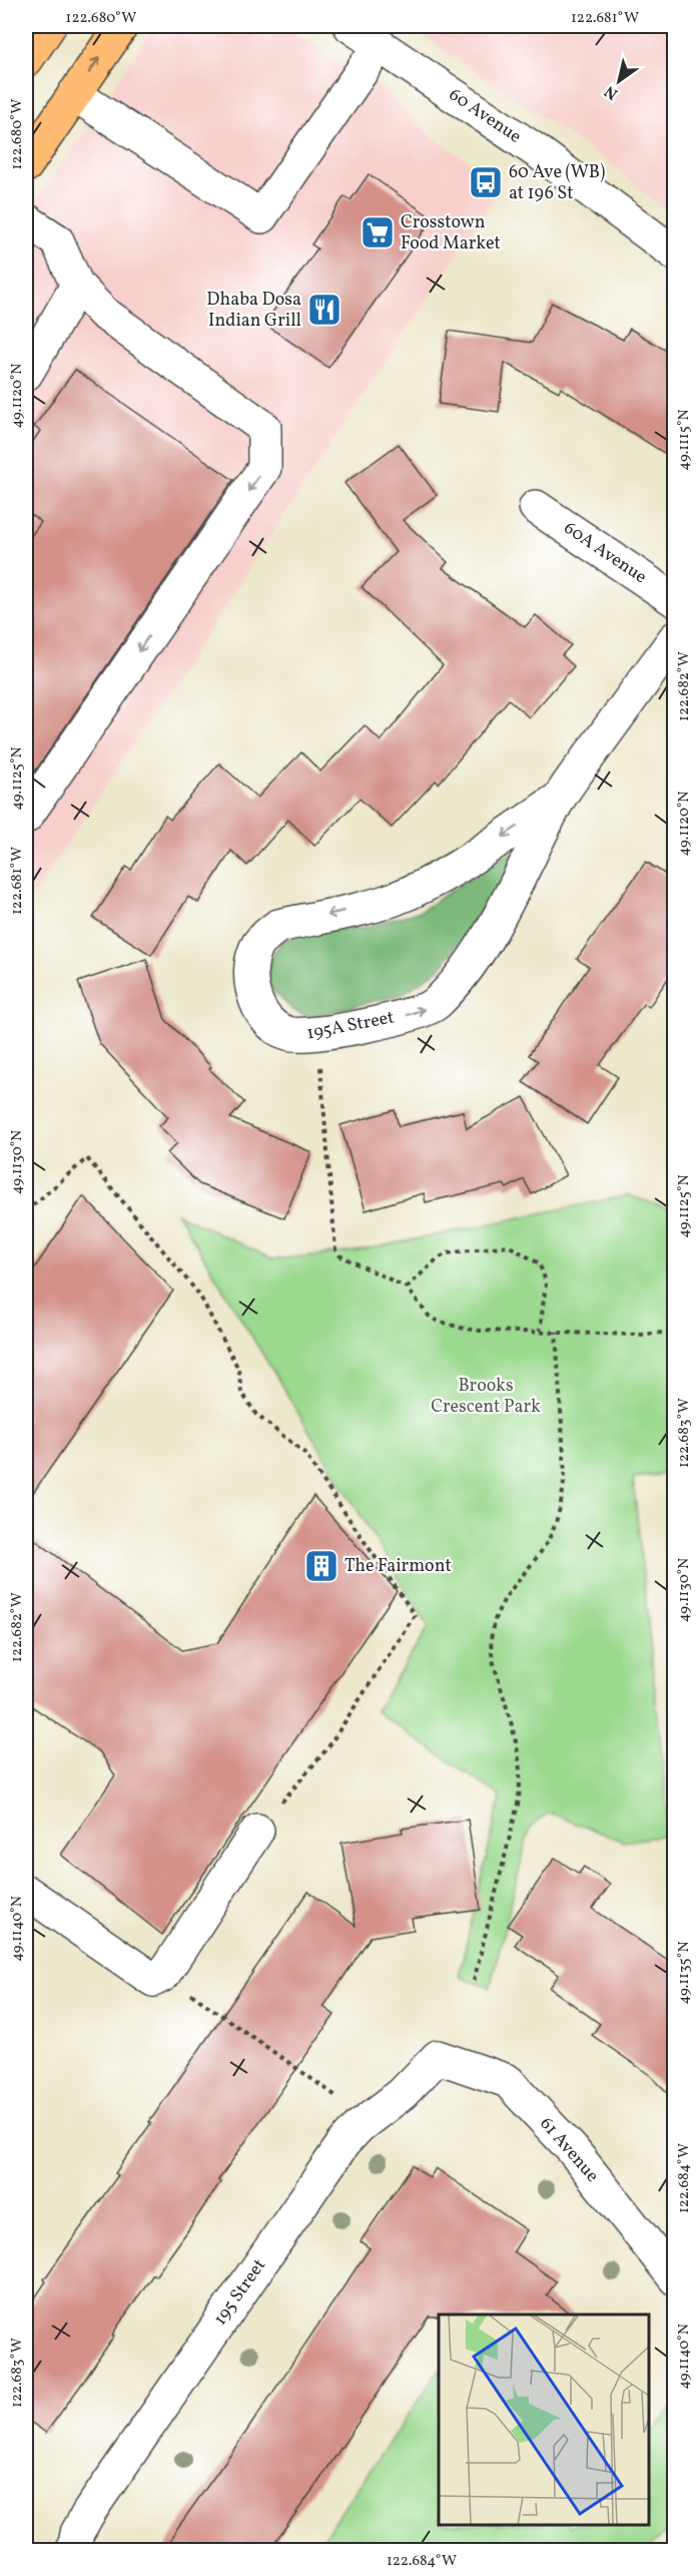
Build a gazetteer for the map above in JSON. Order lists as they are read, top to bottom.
{
  "streets": {
    "street": [
      "60 Avenue",
      "60A Avenue",
      "195A Street",
      "61 Avenue",
      "195 Street"
    ]
  },
  "crossings": [
    ["61 Avenue", "195 Street"]
  ],
  "parks": ["Brooks Crescent Park"],
  "places": {
    "bus stop": ["60 Ave (WB) at 196 St"],
    "supermarket": ["Crosstown Food Market"],
    "restaurant": ["Dhaba Dosa Indian Grill"],
    "building": ["The Fairmont"]
  },
  "north": "bottom left",
  "coordinates": [
    "122.680°W",
    "122.681°W",
    "49.1120°N",
    "49.1115°N",
    "122.682°W",
    "49.1125°N",
    "49.1130°N",
    "122.683°W",
    "49.1140°N",
    "49.1135°N",
    "122.684°W"
  ]
}
